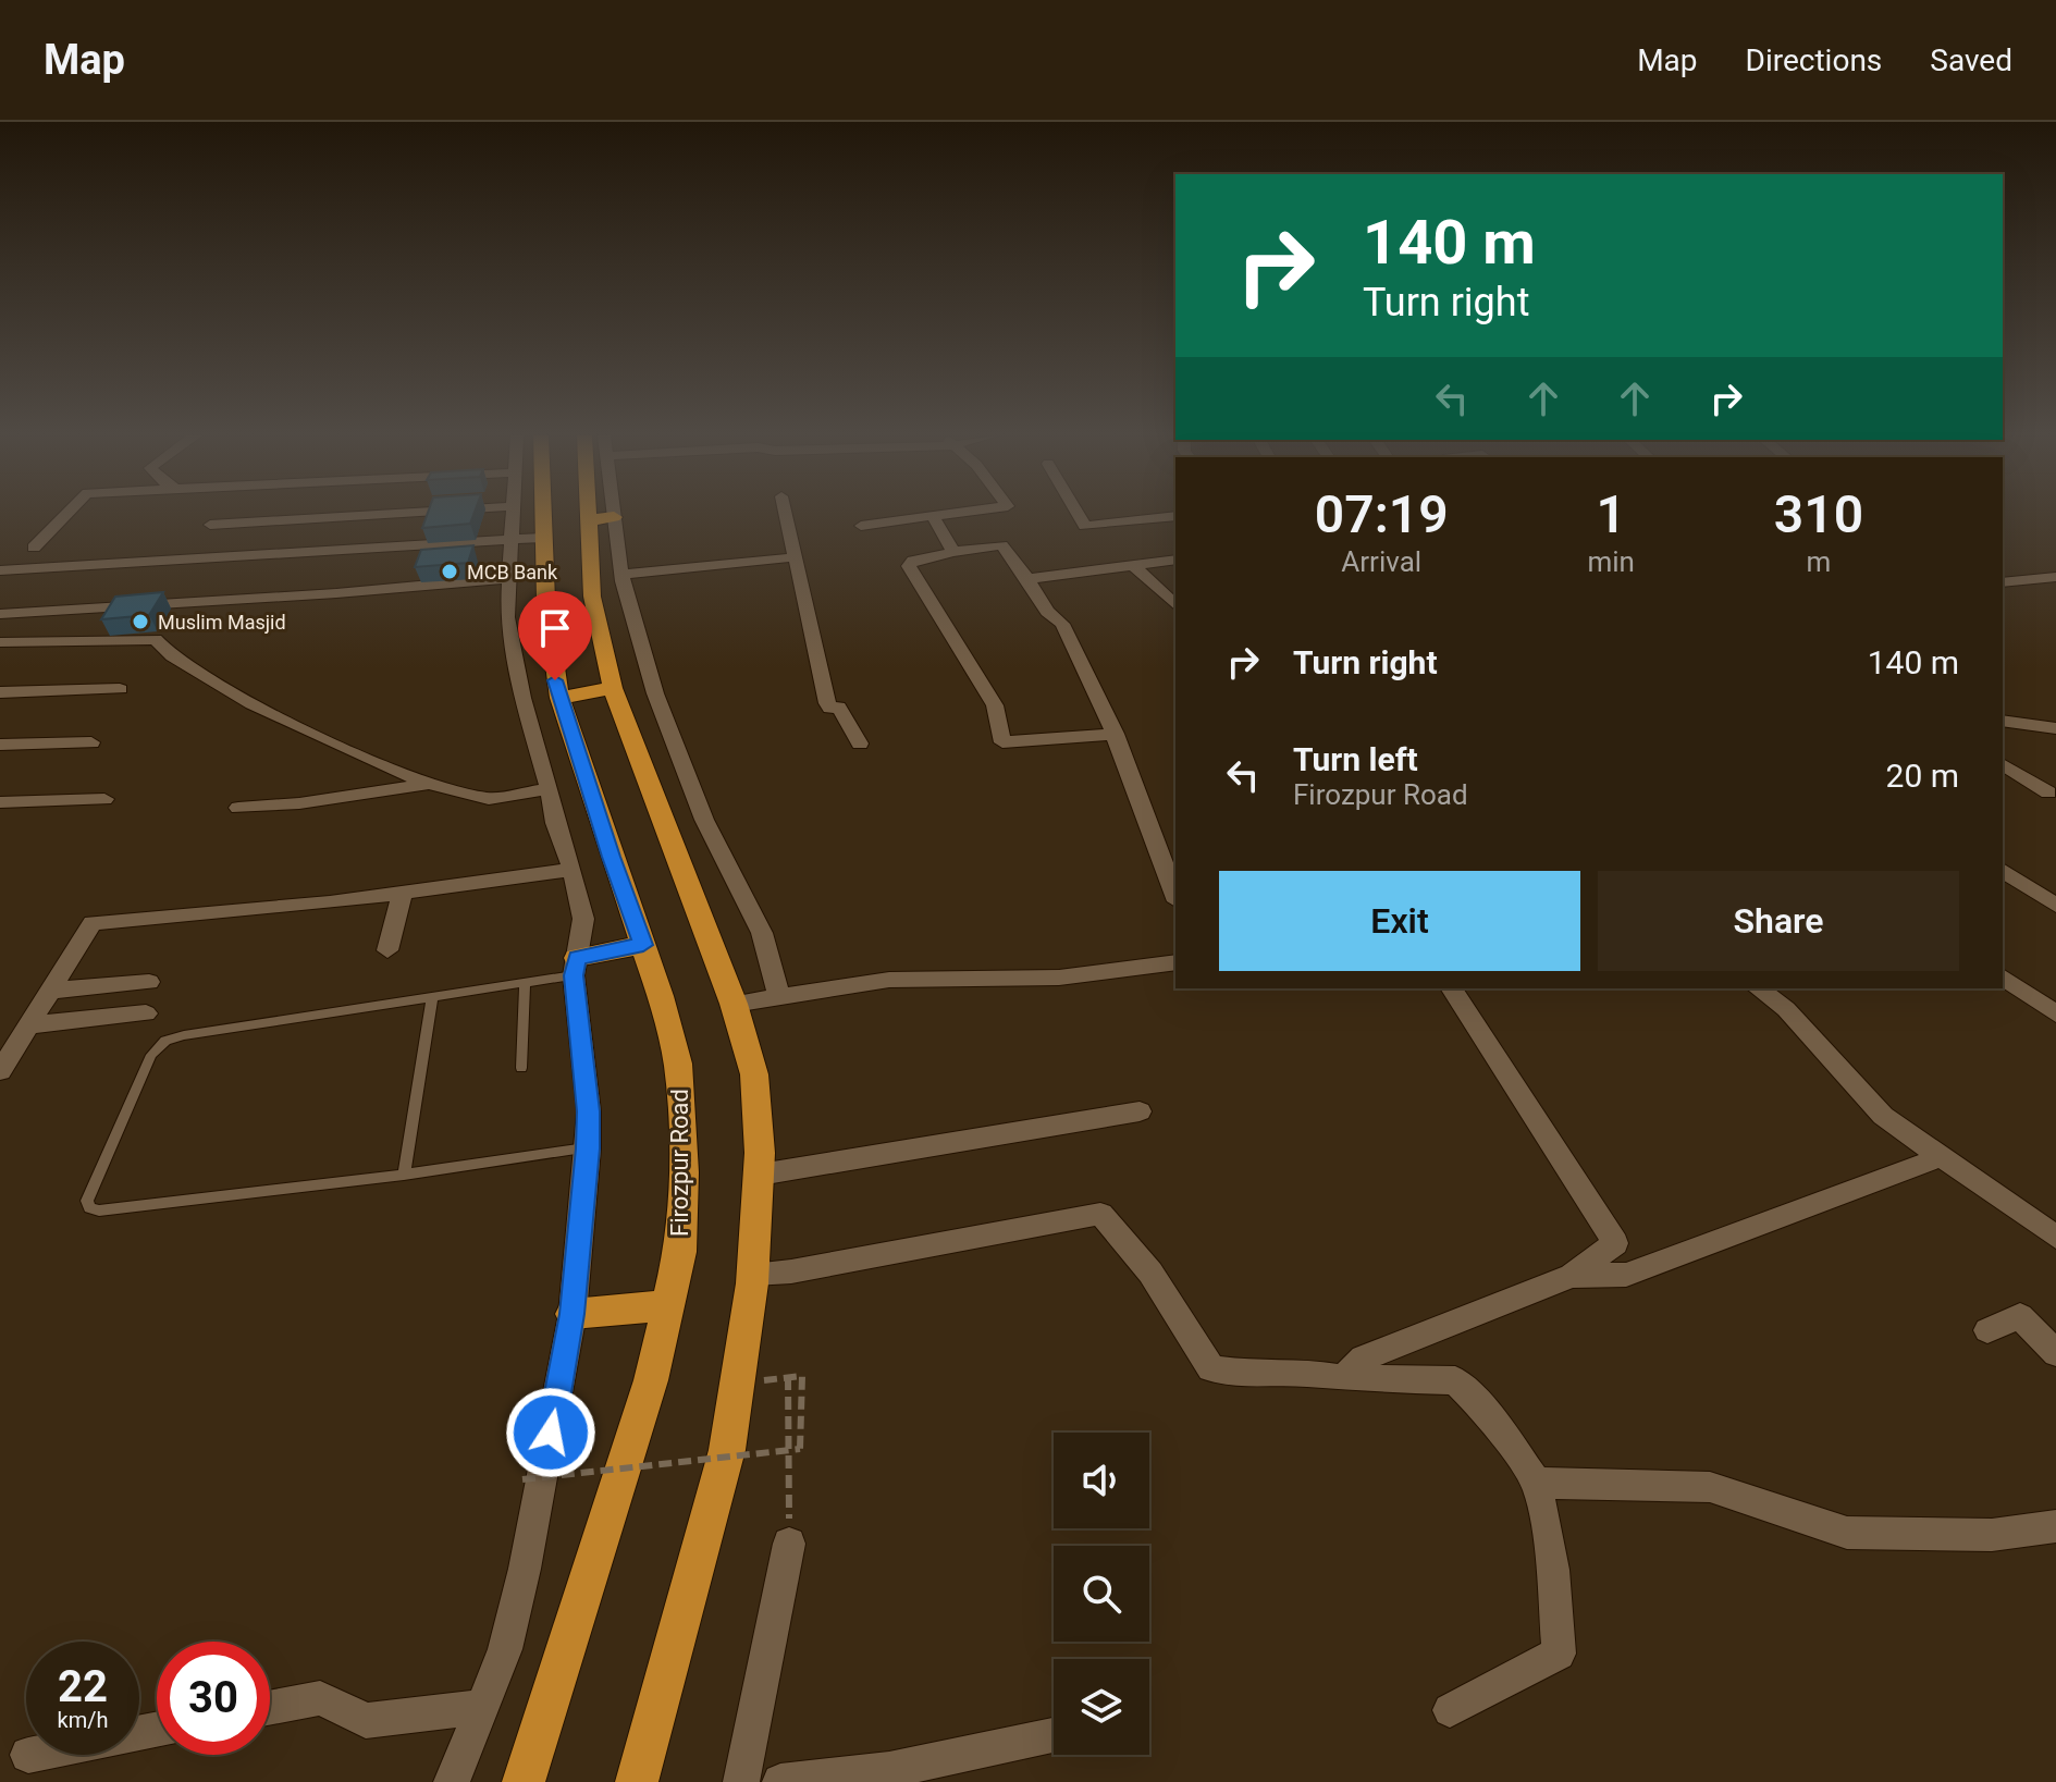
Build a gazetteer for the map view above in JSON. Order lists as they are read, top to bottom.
{
  "streets": {
    "highway": ["Firozpur Road"]
  },
  "places": ["MCB Bank", "Muslim Masjid"],
  "page": {
    "header": "Map",
    "nav": ["Map", "Directions", "Saved"],
    "turn": ["140 m", "Turn right"],
    "eta": [
      "07:19",
      "Arrival",
      "1",
      "min",
      "310",
      "m"
    ],
    "list": [
      {
        "name": "Turn right",
        "value": "140 m"
      },
      {
        "name": "Turn left",
        "note": "Firozpur Road",
        "value": "20 m"
      }
    ],
    "buttons": ["Exit", "Share"],
    "speed": "22 km/h",
    "limit": "30"
  }
}
